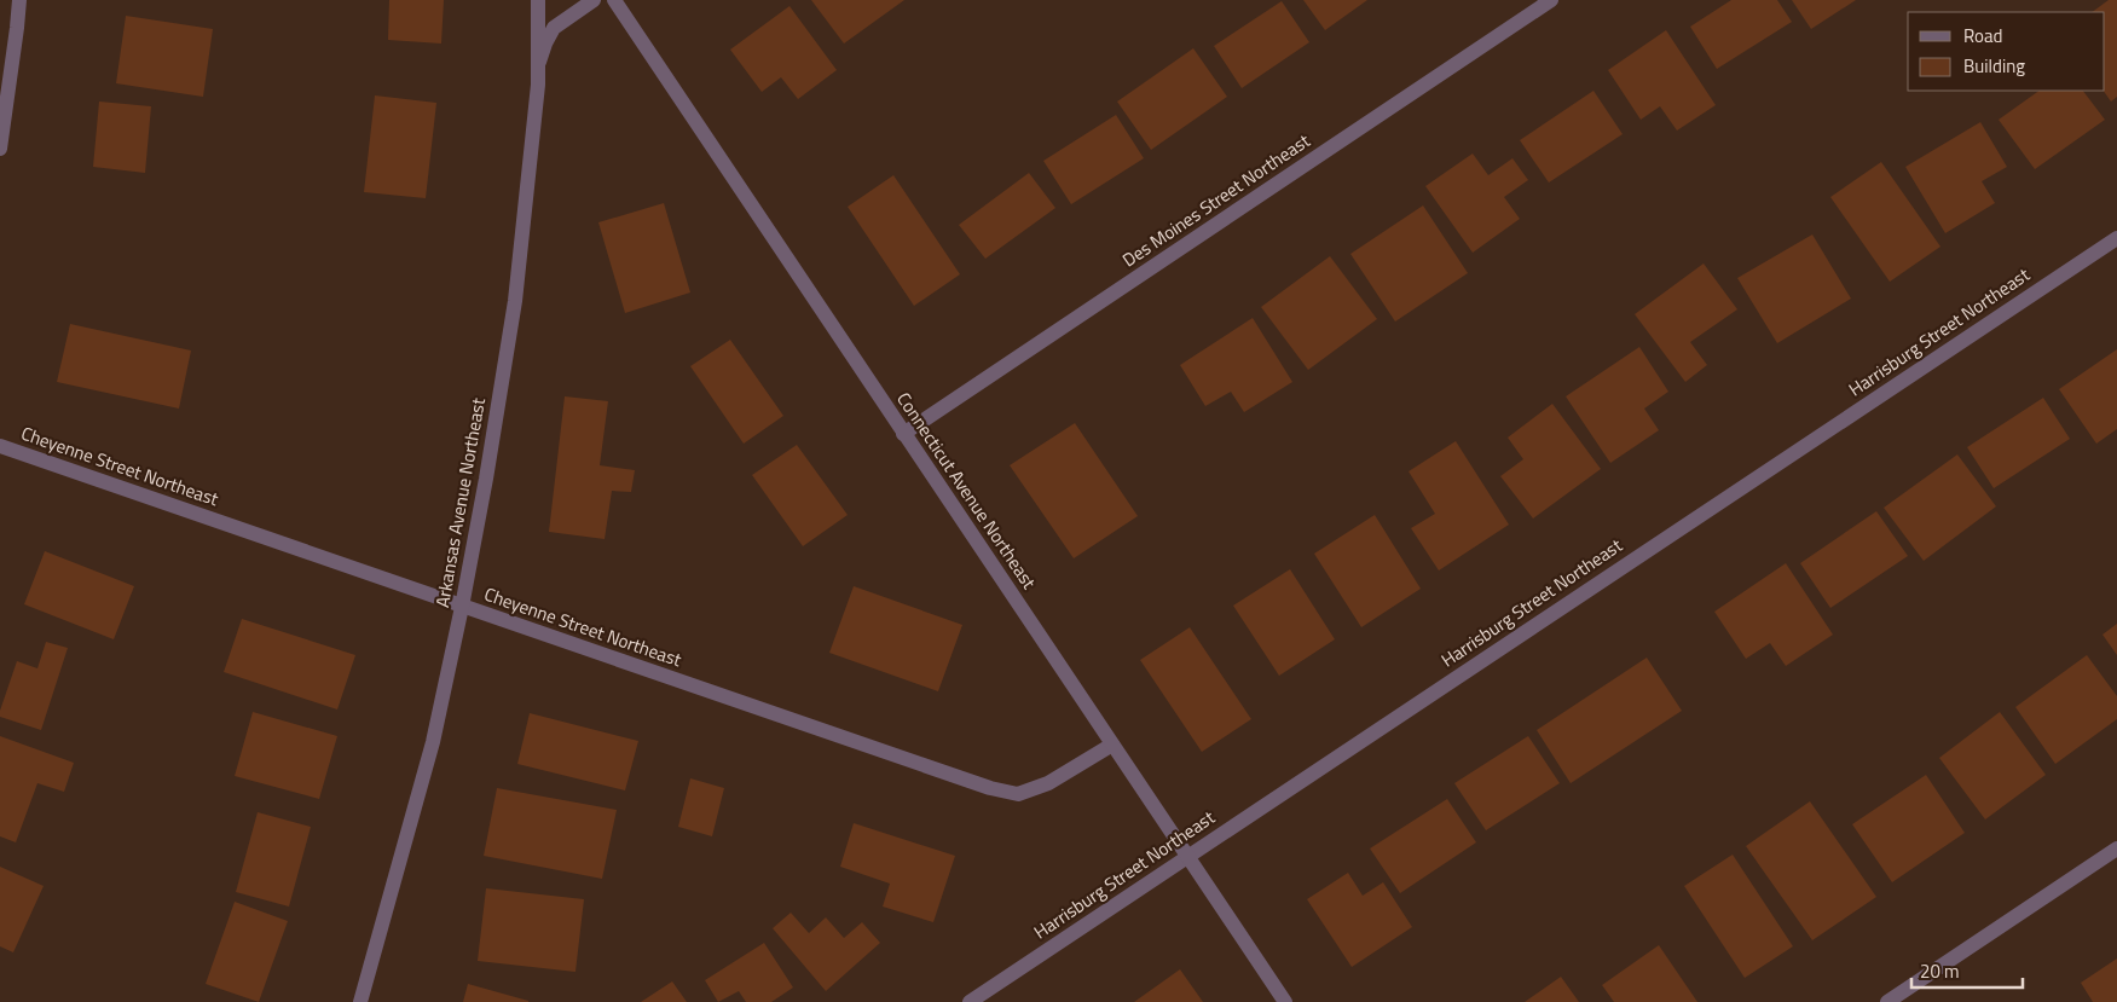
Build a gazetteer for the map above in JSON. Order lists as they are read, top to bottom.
{
  "streets": {
    "street": [
      "Des Moines Street Northeast",
      "Harrisburg Street Northeast",
      "Cheyenne Street Northeast",
      "Connecticut Avenue Northeast",
      "Arkansas Avenue Northeast"
    ]
  },
  "crossings": [
    ["Des Moines Street Northeast", "Connecticut Avenue Northeast"],
    ["Harrisburg Street Northeast", "Connecticut Avenue Northeast"],
    ["Cheyenne Street Northeast", "Connecticut Avenue Northeast"],
    ["Cheyenne Street Northeast", "Arkansas Avenue Northeast"]
  ],
  "legend": ["Road", "Building"],
  "scale_bar": "20 m"
}
